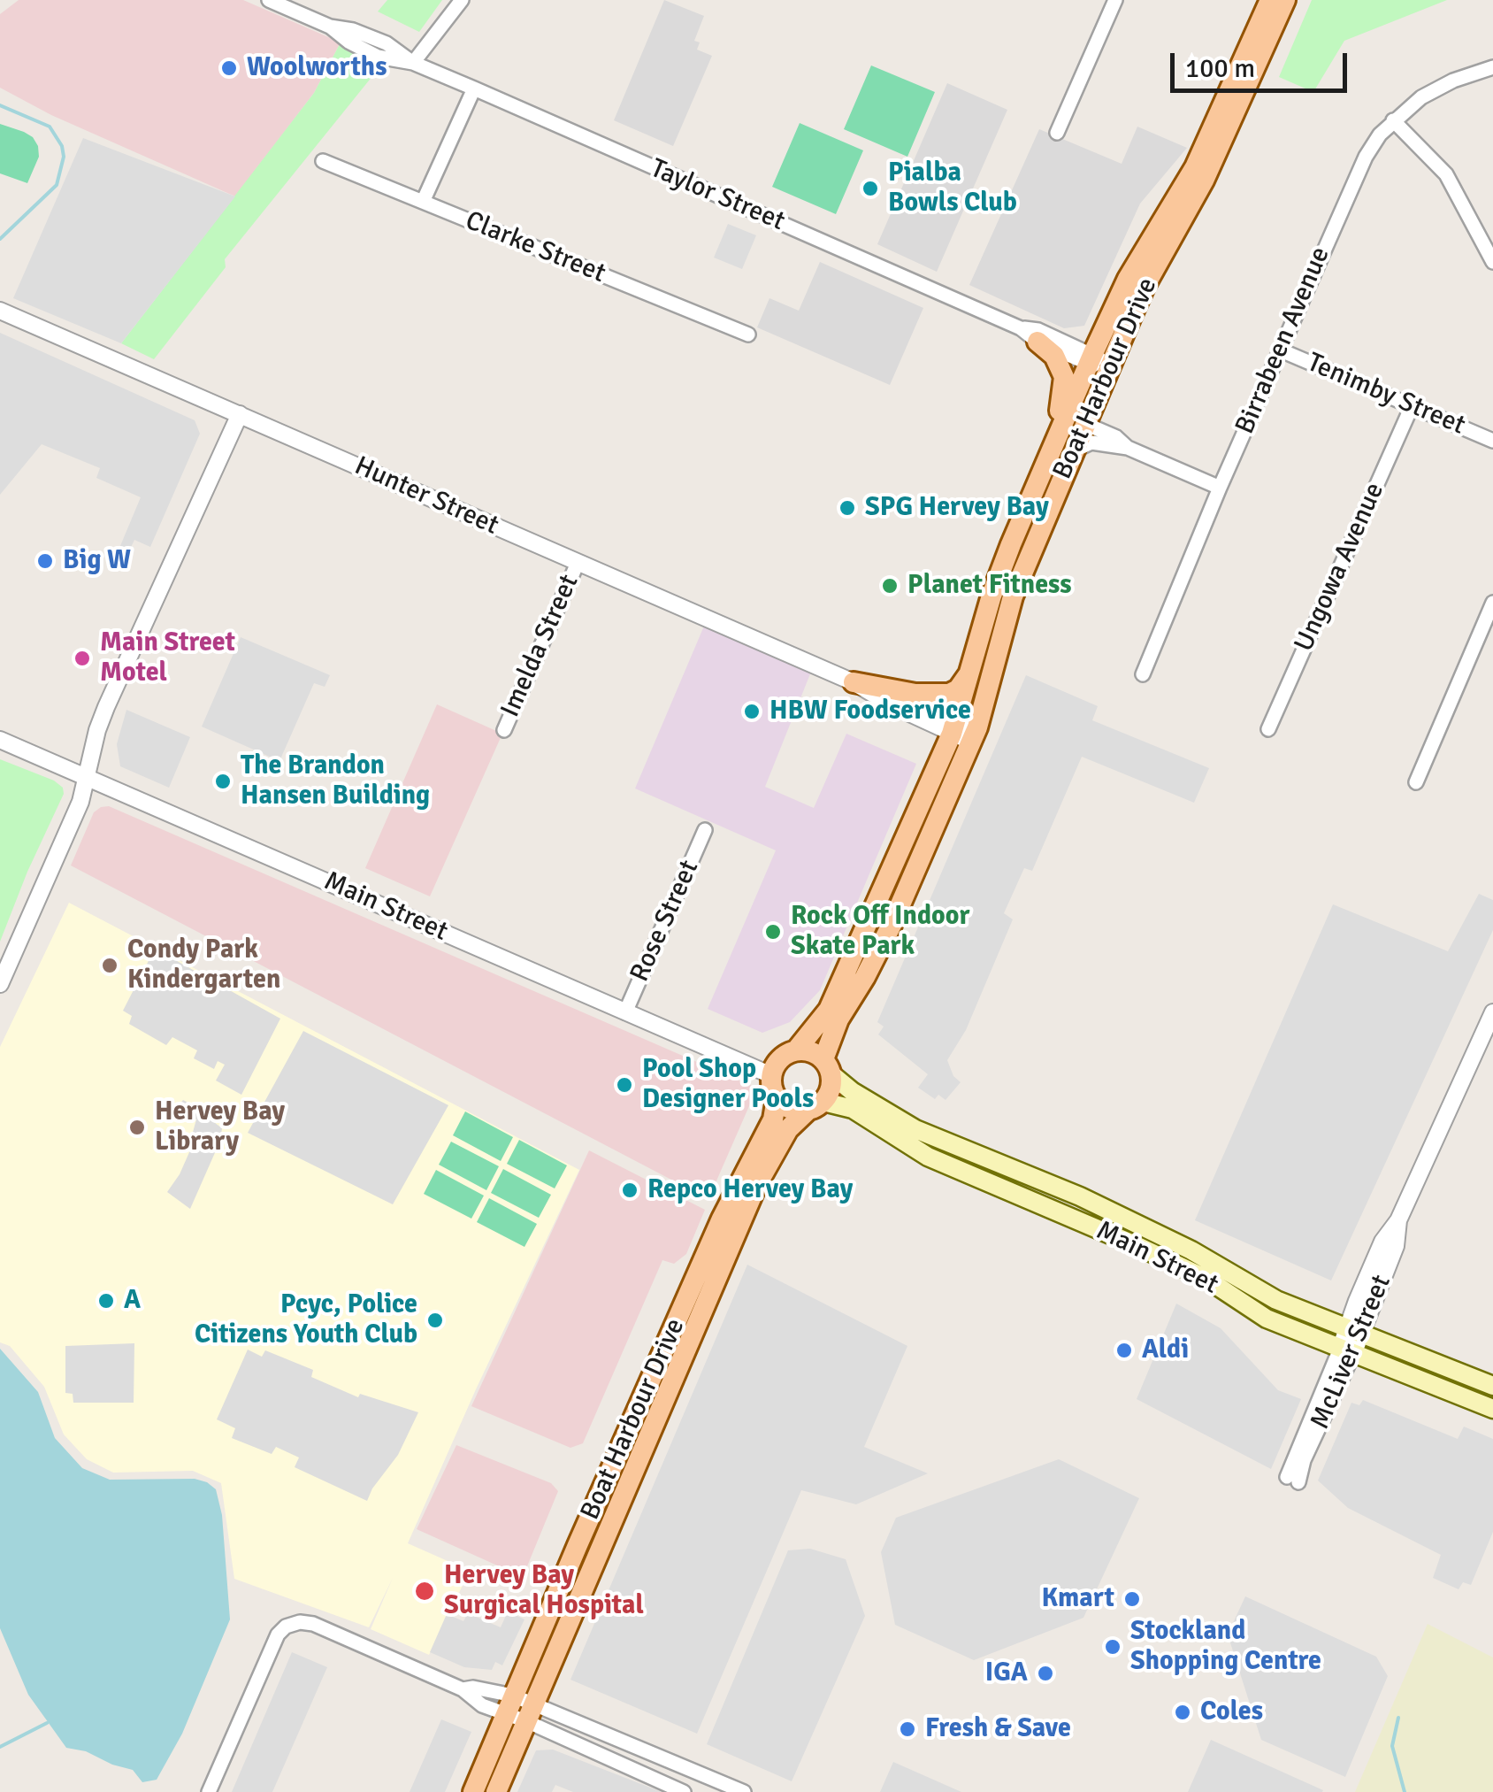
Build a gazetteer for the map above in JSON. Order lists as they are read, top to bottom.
{
  "streets": {
    "main road": ["Boat Harbour Drive", "Main Street"],
    "street": [
      "Taylor Street",
      "Clarke Street",
      "Birrabeen Avenue",
      "Tenimby Street",
      "Hunter Street",
      "Ungowa Avenue",
      "Imelda Street",
      "Rose Street",
      "McLiver Street"
    ]
  },
  "crossings": [
    ["Taylor Street", "Boat Harbour Drive"],
    ["Birrabeen Avenue", "Tenimby Street"],
    ["Boat Harbour Drive", "Hunter Street"],
    ["Boat Harbour Drive", "Main Street"],
    ["Tenimby Street", "Ungowa Avenue"],
    ["Hunter Street", "Imelda Street"],
    ["Main Street", "Rose Street"],
    ["Main Street", "McLiver Street"]
  ],
  "places": [
    "Woolworths",
    "Pialba Bowls Club",
    "SPG Hervey Bay",
    "Big W",
    "Planet Fitness",
    "Main Street Motel",
    "HBW Foodservice",
    "The Brandon Hansen Building",
    "Rock Off Indoor Skate Park",
    "Condy Park Kindergarten",
    "Pool Shop Designer Pools",
    "Hervey Bay Library",
    "Repco Hervey Bay",
    "A",
    "Pcyc, Police Citizens Youth Club",
    "Aldi",
    "Hervey Bay Surgical Hospital",
    "Kmart",
    "Stockland Shopping Centre",
    "IGA",
    "Coles",
    "Fresh & Save"
  ],
  "scale_bar": "100 m"
}
